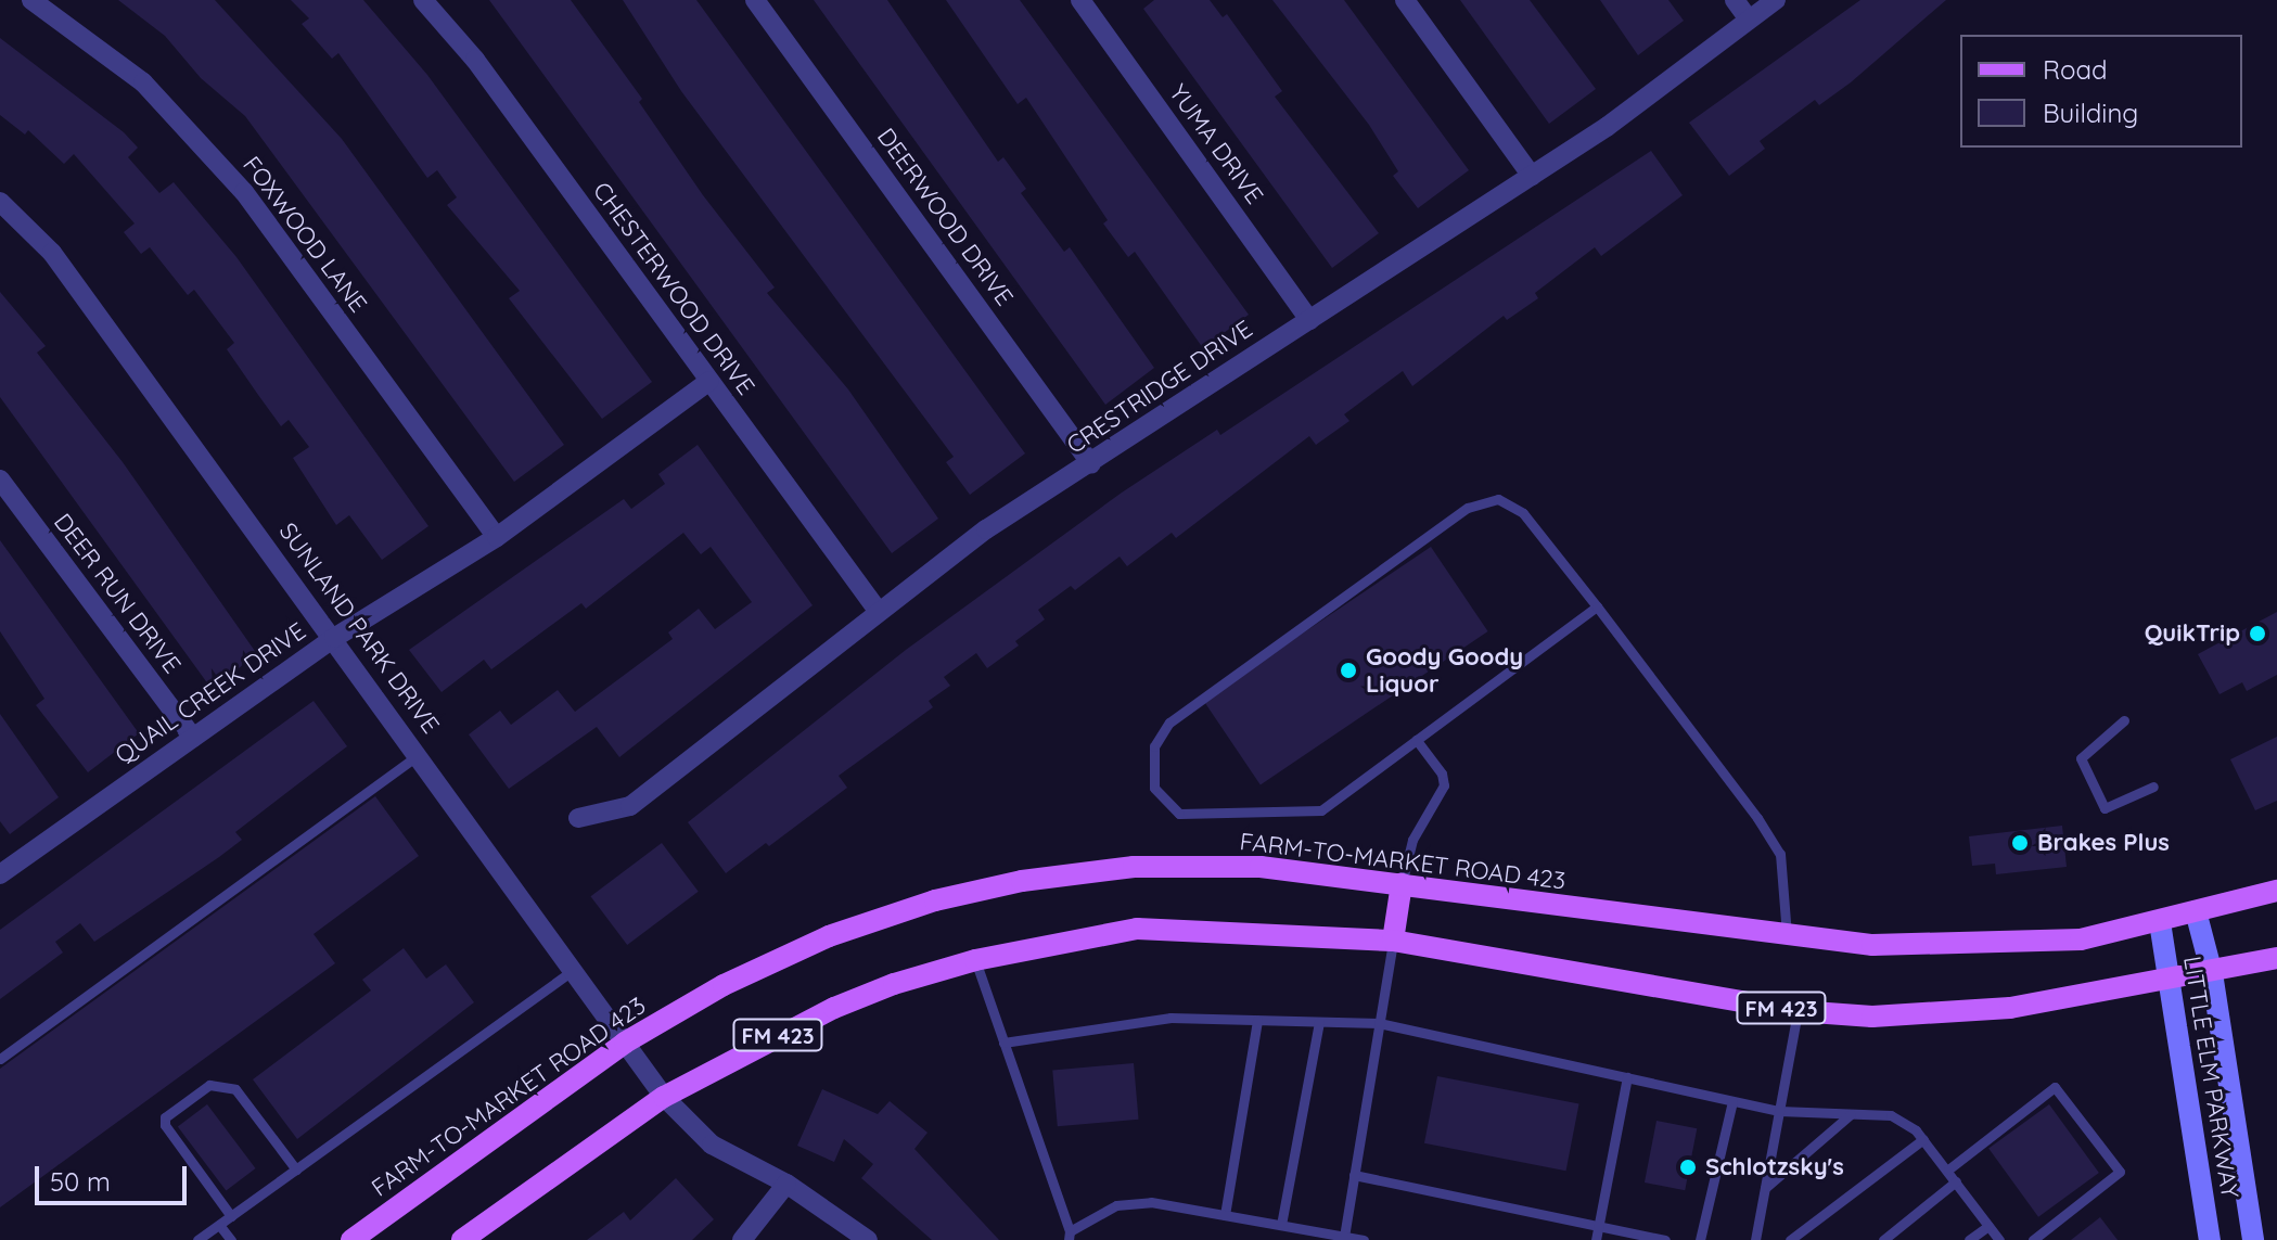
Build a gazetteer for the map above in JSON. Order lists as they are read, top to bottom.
{
  "streets": {
    "main road": ["FARM-TO-MARKET ROAD 423", "FM 423", "LITTLE ELM PARKWAY"],
    "street": [
      "YUMA DRIVE",
      "DEERWOOD DRIVE",
      "FOXWOOD LANE",
      "CHESTERWOOD DRIVE",
      "CRESTRIDGE DRIVE",
      "DEER RUN DRIVE",
      "SUNLAND PARK DRIVE",
      "QUAIL CREEK DRIVE"
    ]
  },
  "crossings": [
    ["YUMA DRIVE", "CRESTRIDGE DRIVE"],
    ["DEERWOOD DRIVE", "CRESTRIDGE DRIVE"],
    ["FOXWOOD LANE", "QUAIL CREEK DRIVE"],
    ["CHESTERWOOD DRIVE", "CRESTRIDGE DRIVE"],
    ["CHESTERWOOD DRIVE", "QUAIL CREEK DRIVE"],
    ["DEER RUN DRIVE", "QUAIL CREEK DRIVE"],
    ["SUNLAND PARK DRIVE", "QUAIL CREEK DRIVE"],
    ["SUNLAND PARK DRIVE", "FARM-TO-MARKET ROAD 423"],
    ["SUNLAND PARK DRIVE", "FM 423"],
    ["FARM-TO-MARKET ROAD 423", "LITTLE ELM PARKWAY"],
    ["FM 423", "LITTLE ELM PARKWAY"]
  ],
  "places": [
    "QuikTrip",
    "Goody Goody Liquor",
    "Brakes Plus",
    "Schlotzsky's"
  ],
  "legend": ["Road", "Building"],
  "scale_bar": "50 m"
}
